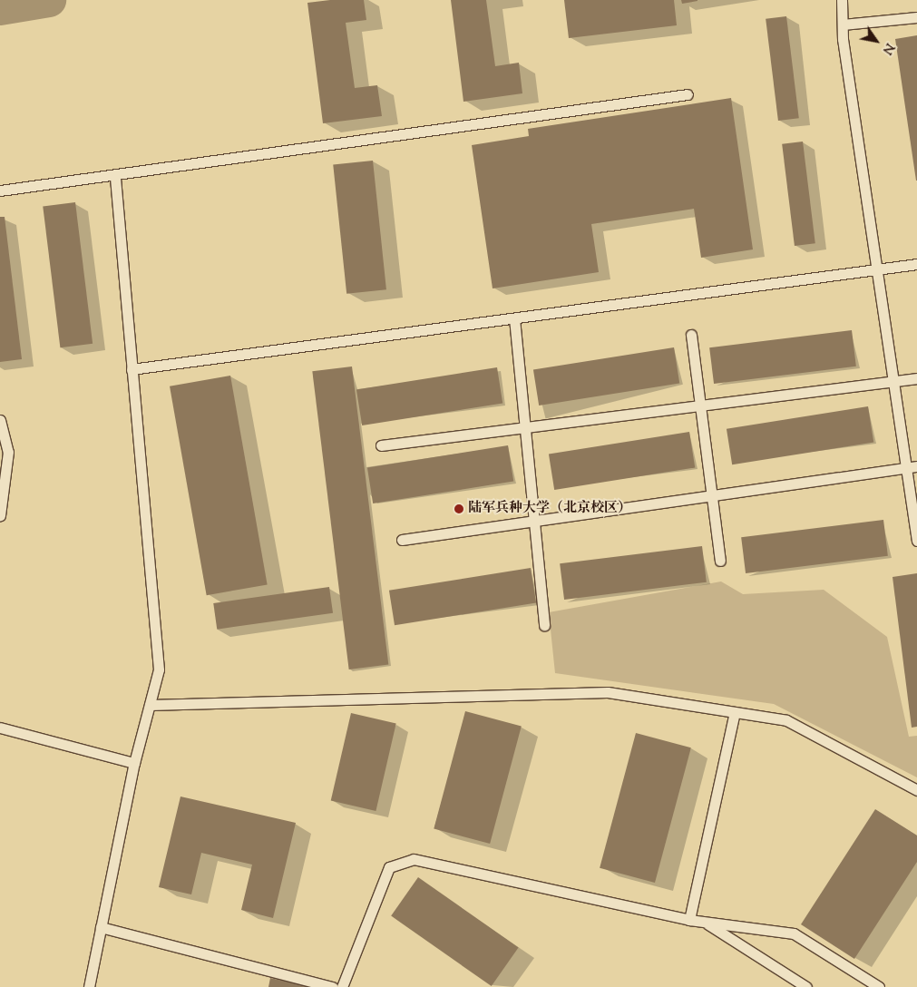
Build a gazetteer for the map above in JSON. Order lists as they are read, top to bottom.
{
  "places": ["陆军兵种大学（北京校区）"],
  "north": "bottom right"
}
